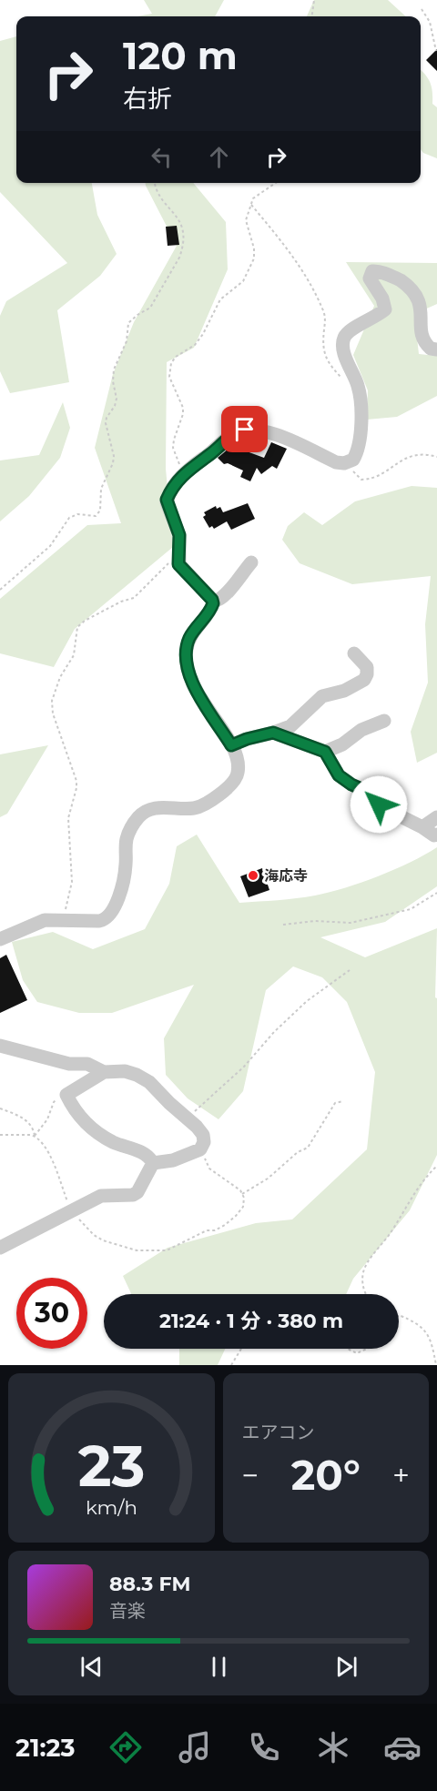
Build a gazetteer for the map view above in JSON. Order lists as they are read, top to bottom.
{
  "places": ["海応寺"],
  "page": {
    "turn": ["120 m", "右折"],
    "limit": "30",
    "trip": "21:24 · 1 分 · 380 m",
    "tile": "エアコン",
    "heat": ["−", "20°", "+"],
    "song": ["88.3 FM", "音楽"],
    "tabs": "21:23",
    "gauge": ["23", "km/h"]
  }
}
